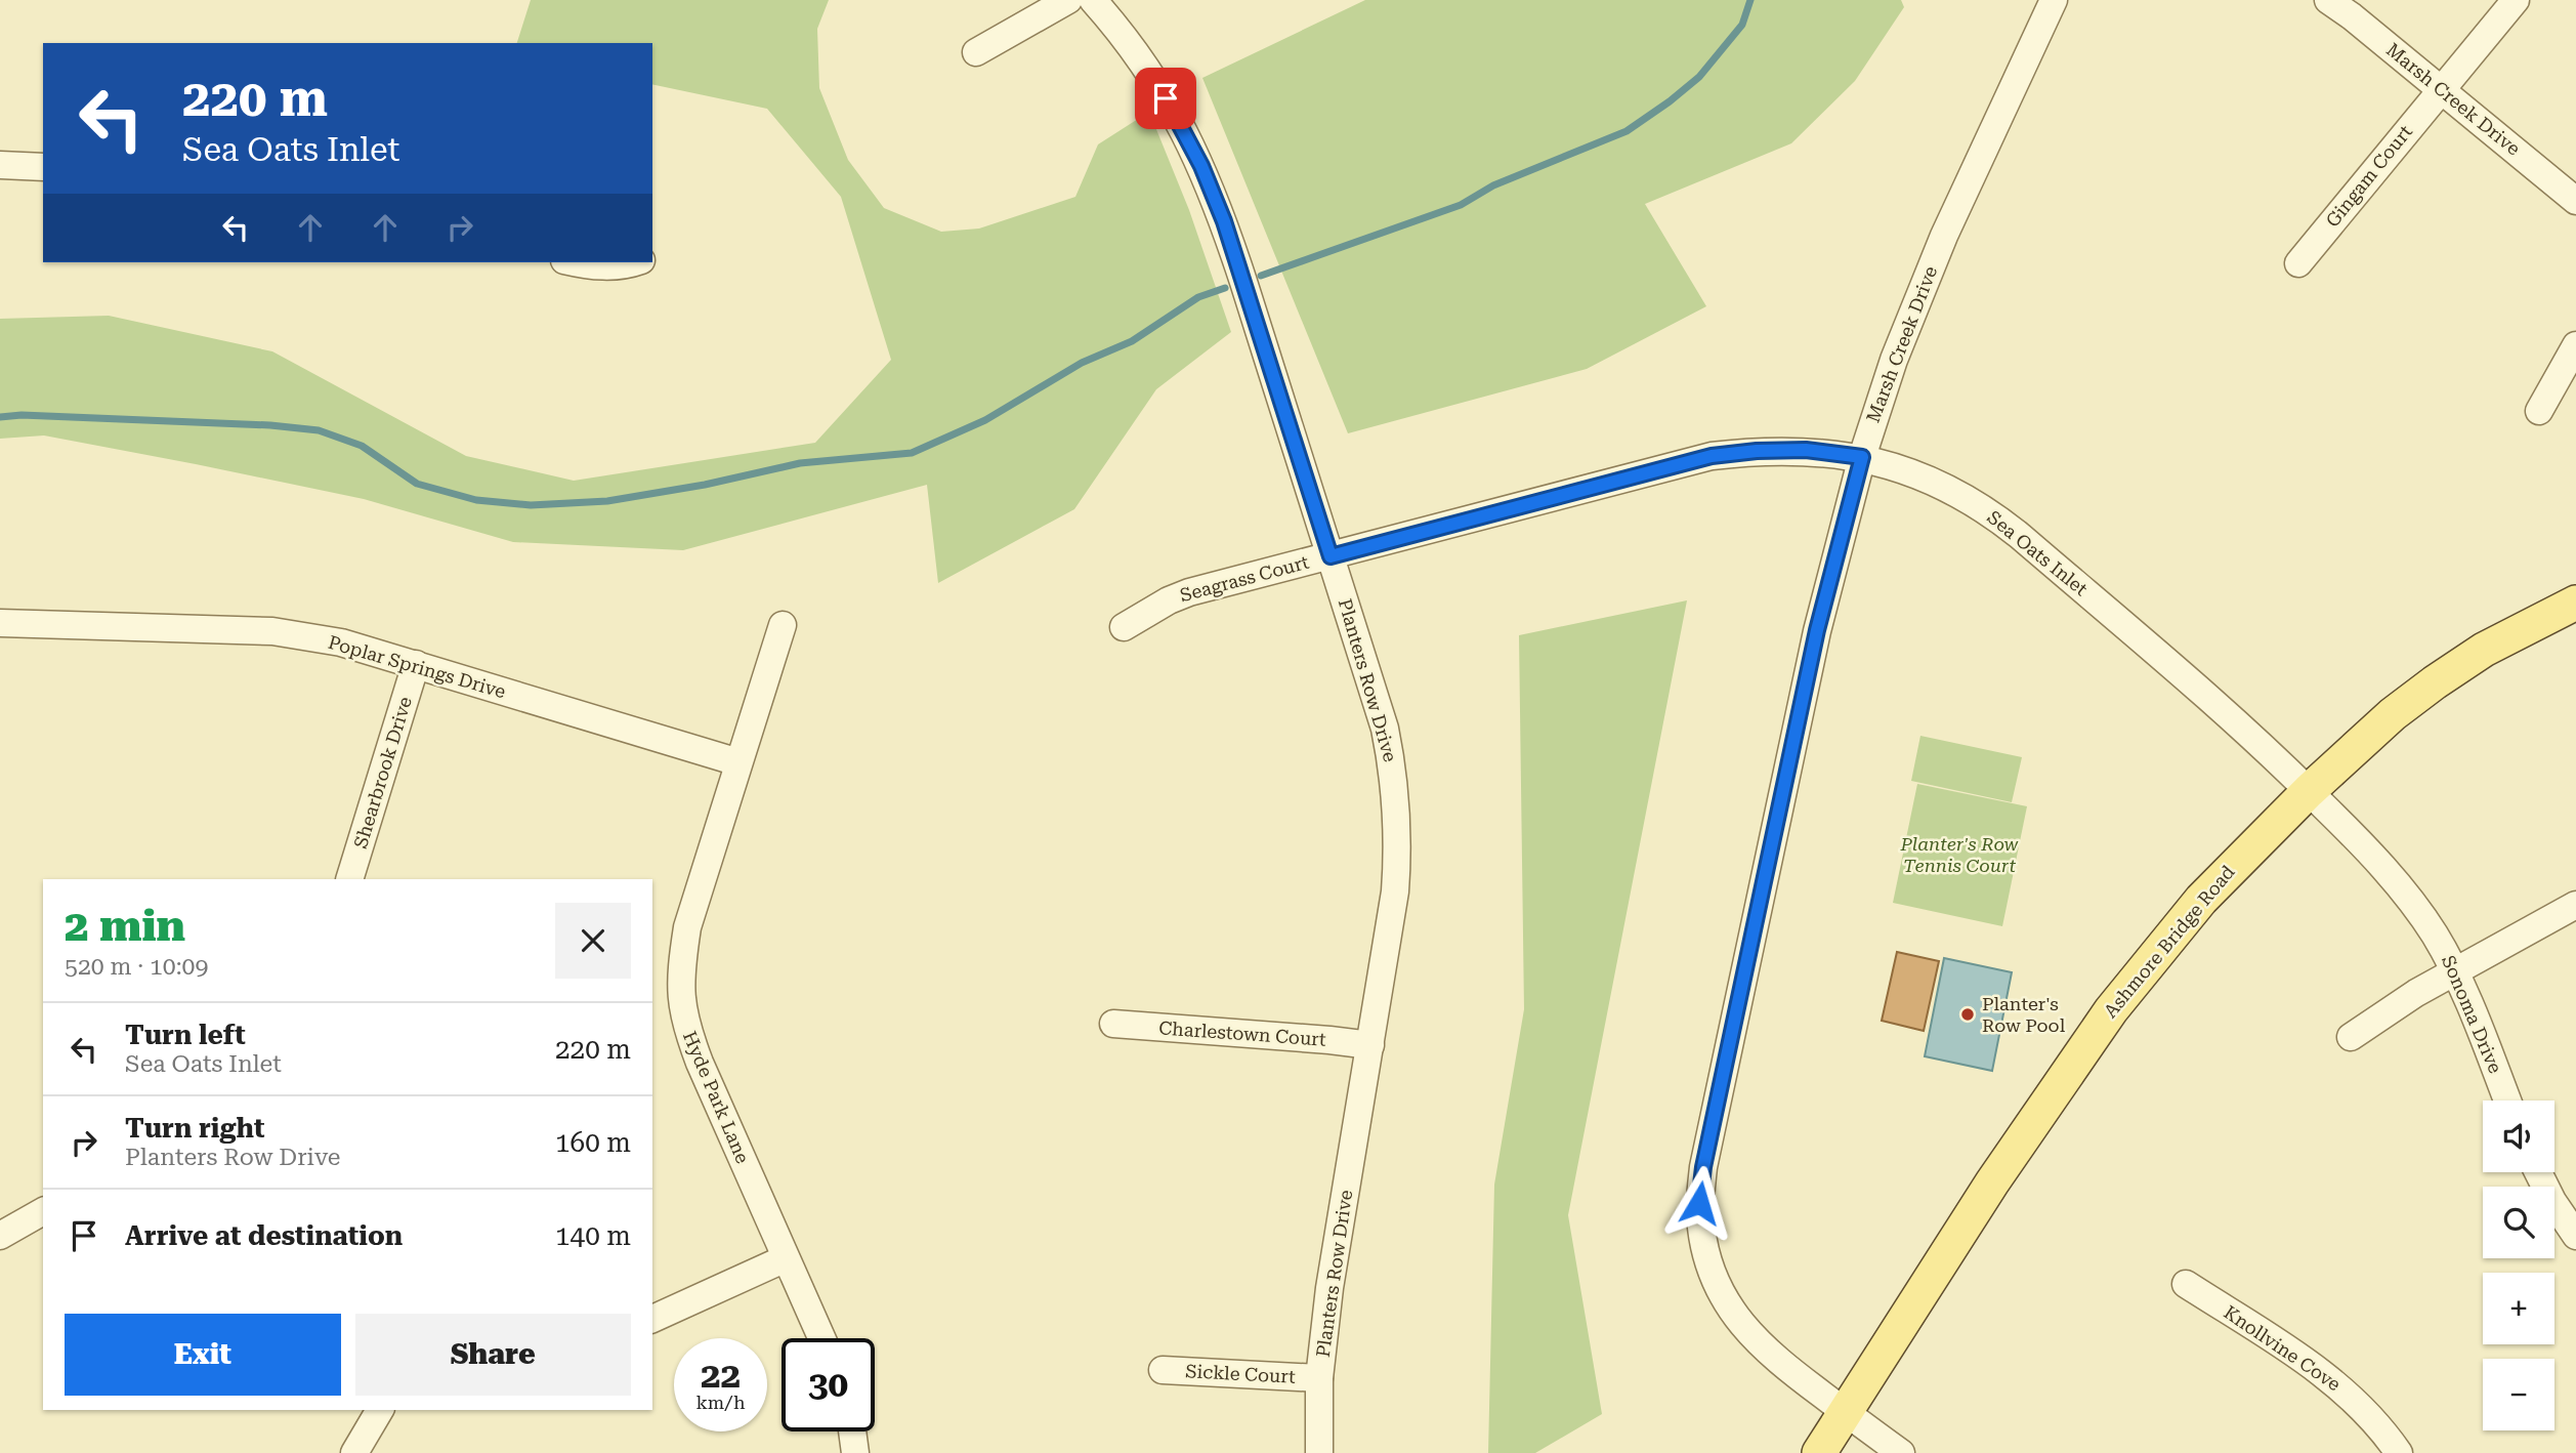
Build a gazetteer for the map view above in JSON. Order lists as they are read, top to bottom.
{
  "streets": {
    "main road": ["Ashmore Bridge Road"],
    "street": [
      "Marsh Creek Drive",
      "Gingam Court",
      "Sea Oats Inlet",
      "Seagrass Court",
      "Poplar Springs Drive",
      "Planters Row Drive",
      "Shearbrook Drive",
      "Sonoma Drive",
      "Charlestown Court",
      "Hyde Park Lane",
      "Knollvine Cove",
      "Sickle Court"
    ]
  },
  "crossings": [
    ["Marsh Creek Drive", "Gingam Court"],
    ["Marsh Creek Drive", "Sea Oats Inlet"],
    ["Marsh Creek Drive", "Ashmore Bridge Road"],
    ["Sea Oats Inlet", "Seagrass Court"],
    ["Sea Oats Inlet", "Planters Row Drive"],
    ["Sea Oats Inlet", "Ashmore Bridge Road"],
    ["Sea Oats Inlet", "Sonoma Drive"],
    ["Seagrass Court", "Planters Row Drive"],
    ["Poplar Springs Drive", "Shearbrook Drive"],
    ["Poplar Springs Drive", "Hyde Park Lane"],
    ["Planters Row Drive", "Charlestown Court"],
    ["Planters Row Drive", "Sickle Court"],
    ["Ashmore Bridge Road", "Sonoma Drive"]
  ],
  "parks": ["Planter's Row Tennis Court"],
  "places": ["Planter's Row Pool"],
  "page": {
    "turn": ["220 m", "Sea Oats Inlet"],
    "heading": ["2 min", "520 m · 10:09"],
    "list": [
      {
        "name": "Turn left",
        "note": "Sea Oats Inlet",
        "value": "220 m"
      },
      {
        "name": "Turn right",
        "note": "Planters Row Drive",
        "value": "160 m"
      },
      {
        "name": "Arrive at destination",
        "value": "140 m"
      }
    ],
    "map_buttons": ["+", "−"],
    "buttons": ["Exit", "Share"],
    "speed": "22 km/h",
    "limit": "30"
  }
}
